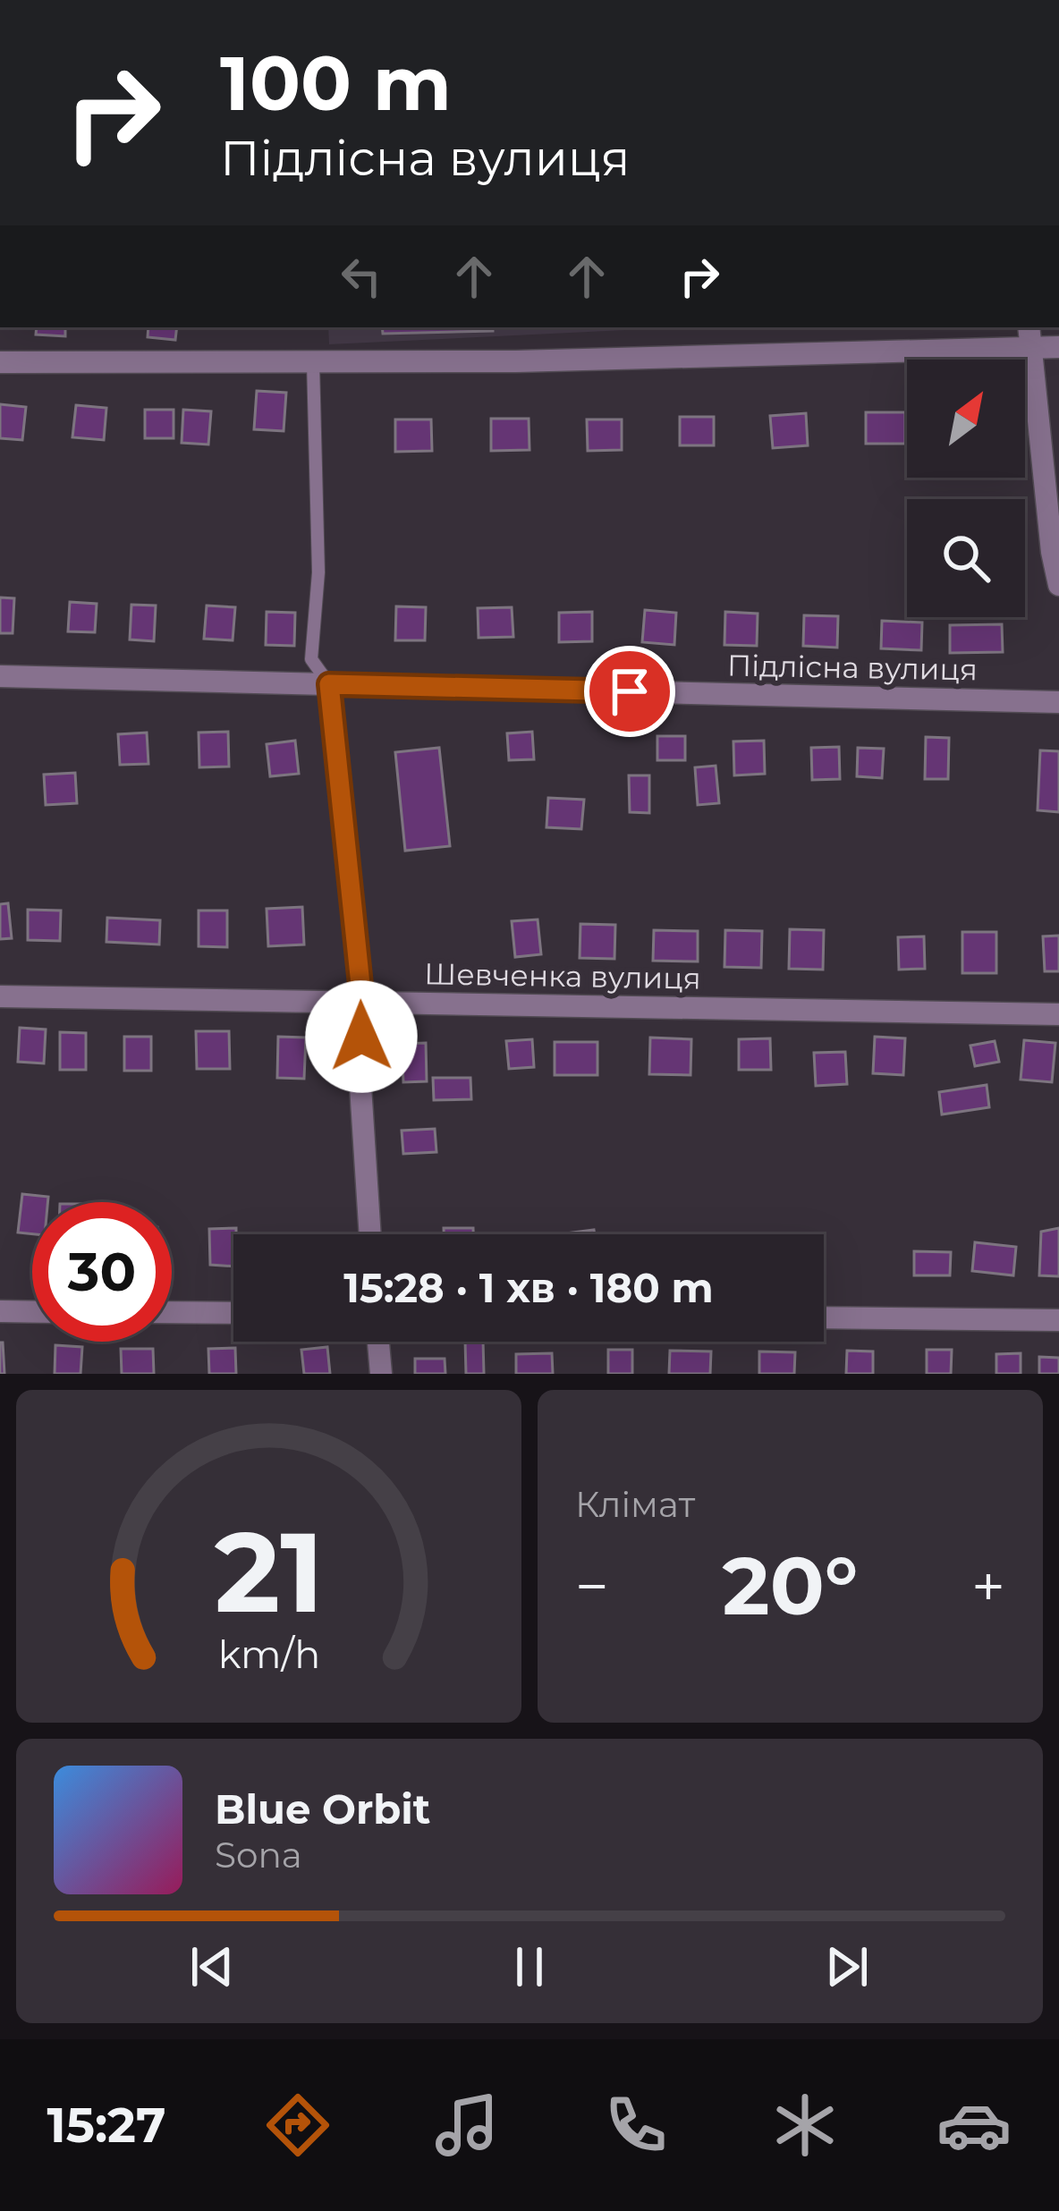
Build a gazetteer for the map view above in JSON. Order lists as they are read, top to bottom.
{
  "streets": {
    "street": ["Підлісна вулиця", "Шевченка вулиця"]
  },
  "north": "top right",
  "page": {
    "turn": ["100 m", "Підлісна вулиця"],
    "limit": "30",
    "trip": "15:28 · 1 хв · 180 m",
    "tile": "Клімат",
    "heat": ["−", "20°", "+"],
    "song": ["Blue Orbit", "Sona"],
    "tabs": "15:27",
    "gauge": ["21", "km/h"]
  }
}
